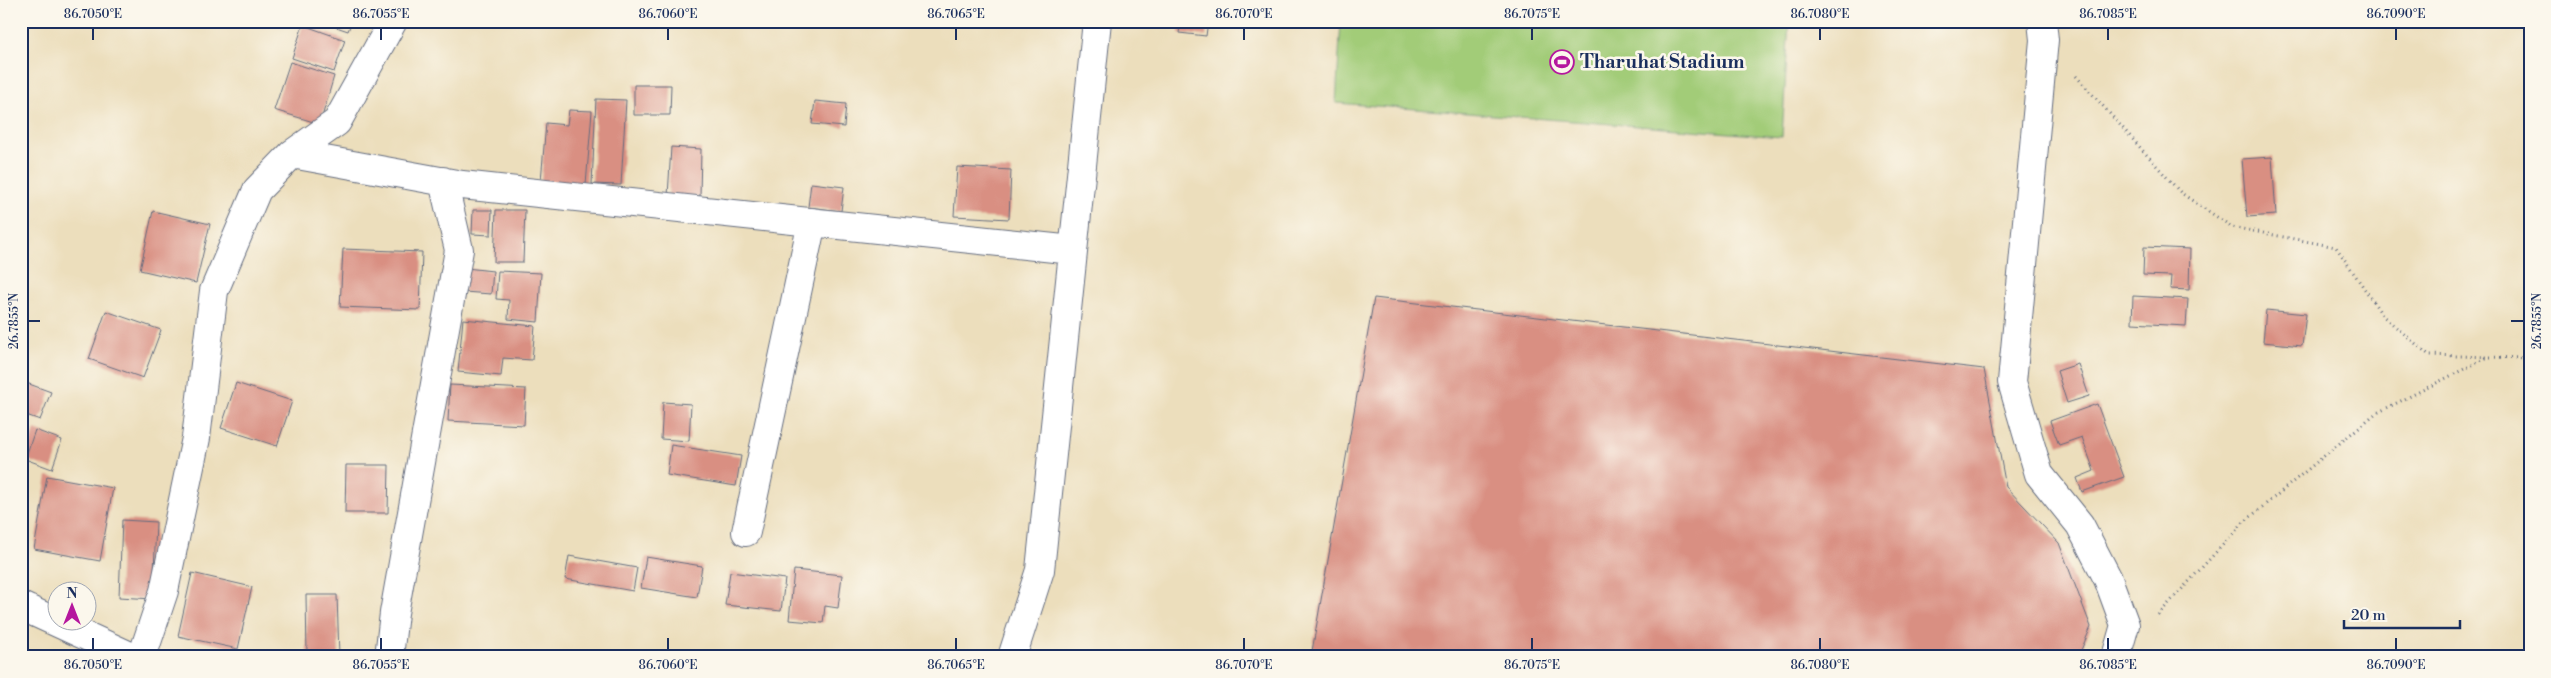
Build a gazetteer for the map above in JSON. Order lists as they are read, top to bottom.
{
  "places": {
    "sports": ["Tharuhat Stadium"]
  },
  "scale_bar": "20 m",
  "north": "top",
  "coordinates": [
    "86.7050°E",
    "86.7055°E",
    "86.7060°E",
    "86.7065°E",
    "86.7070°E",
    "86.7075°E",
    "86.7080°E",
    "86.7085°E",
    "86.7090°E",
    "26.7855°N"
  ]
}
